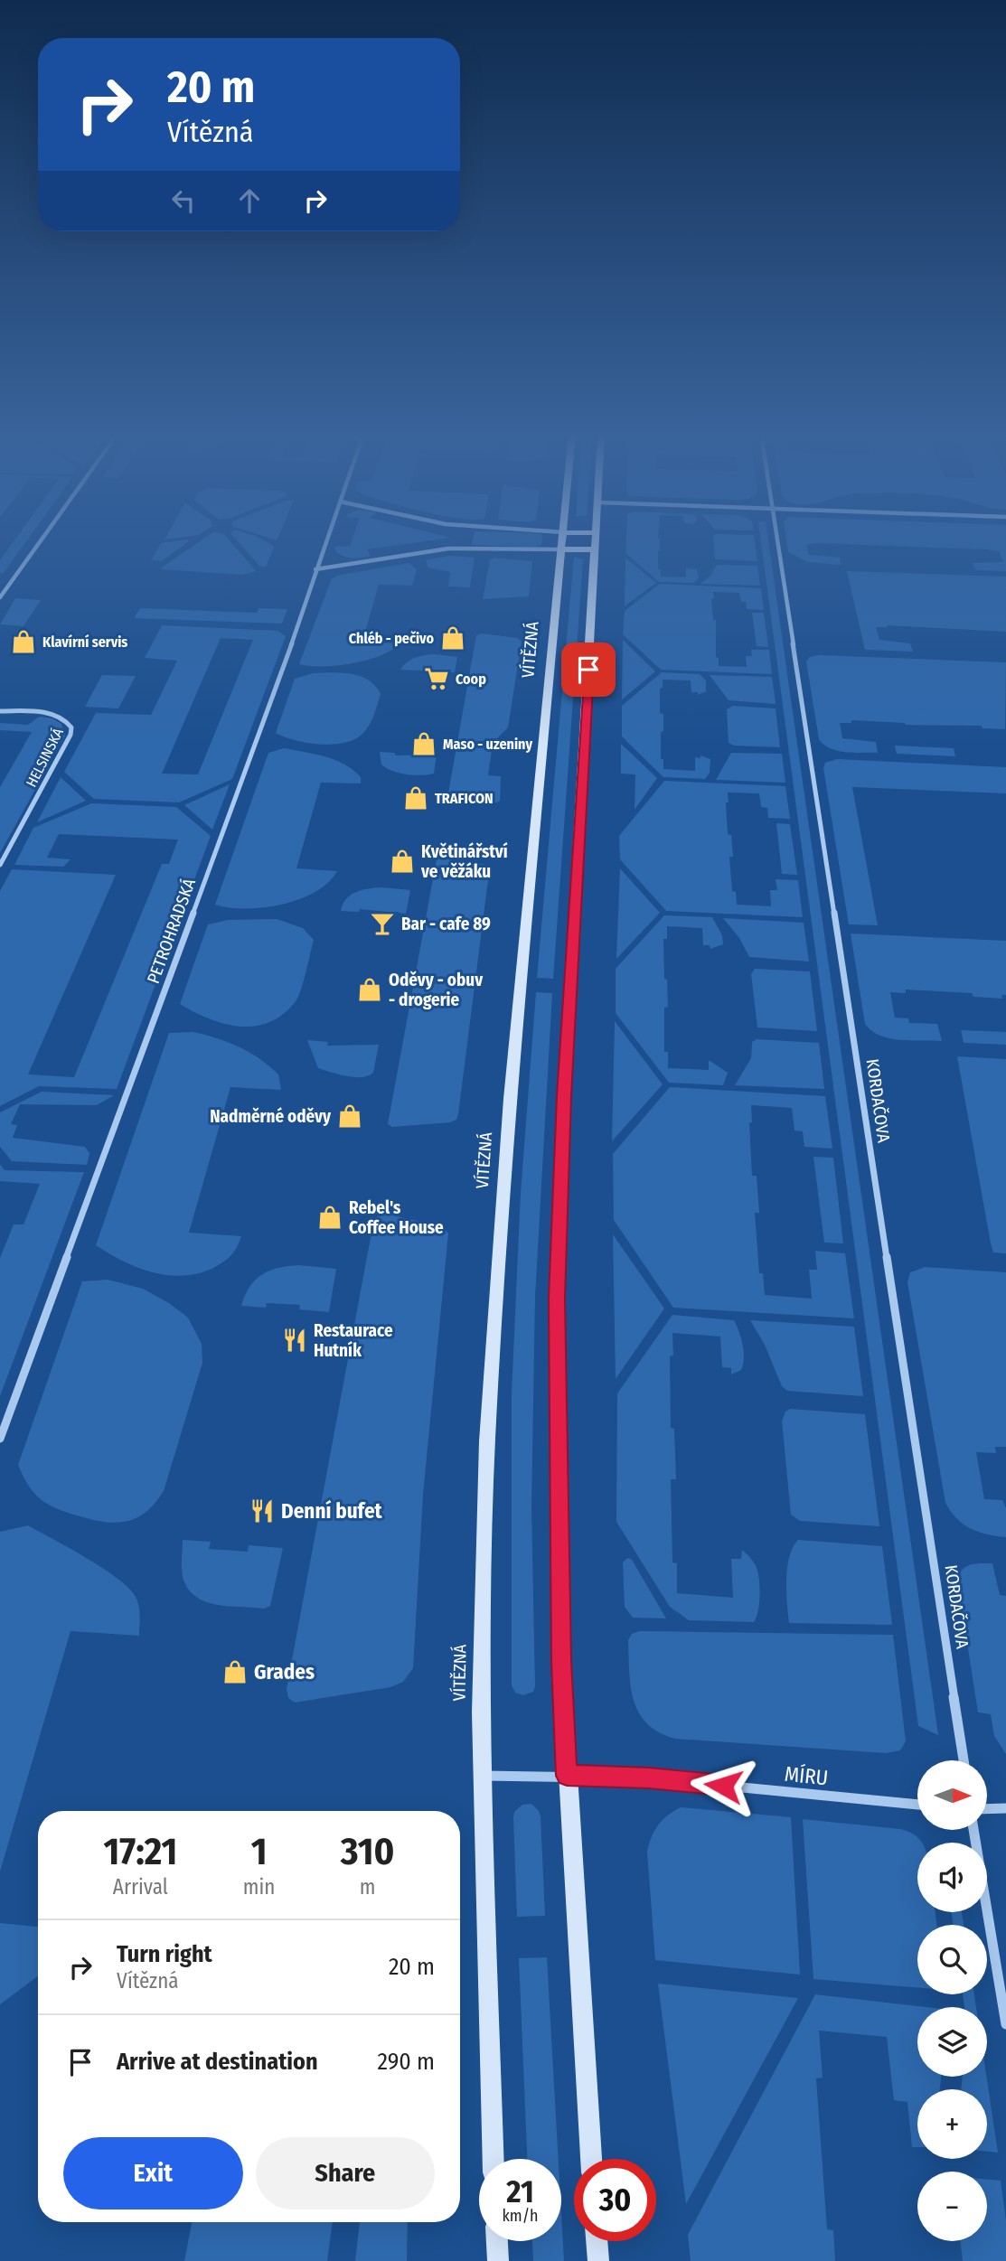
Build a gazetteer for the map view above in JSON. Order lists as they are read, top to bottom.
{
  "streets": {
    "main road": ["VÍTĚZNÁ"],
    "street": [
      "HELSINSKÁ",
      "PETROHRADSKÁ",
      "KORDAČOVA",
      "MÍRU"
    ]
  },
  "places": {
    "shop": [
      "Chléb - pečivo",
      "Klavírní servis",
      "Maso - uzeniny",
      "TRAFICON",
      "Květinářství ve věžáku",
      "Oděvy - obuv - drogerie",
      "Nadměrné oděvy",
      "Rebel's Coffee House",
      "Grades"
    ],
    "supermarket": ["Coop"],
    "bar": ["Bar - cafe 89"],
    "restaurant": ["Restaurace Hutník", "Denní bufet"]
  },
  "north": "right",
  "page": {
    "turn": ["20 m", "Vítězná"],
    "map_buttons": ["+", "−"],
    "eta": [
      "17:21",
      "Arrival",
      "1",
      "min",
      "310",
      "m"
    ],
    "list": [
      {
        "name": "Turn right",
        "note": "Vítězná",
        "value": "20 m"
      },
      {
        "name": "Arrive at destination",
        "value": "290 m"
      }
    ],
    "buttons": ["Exit", "Share"],
    "speed": "21 km/h",
    "limit": "30"
  }
}
